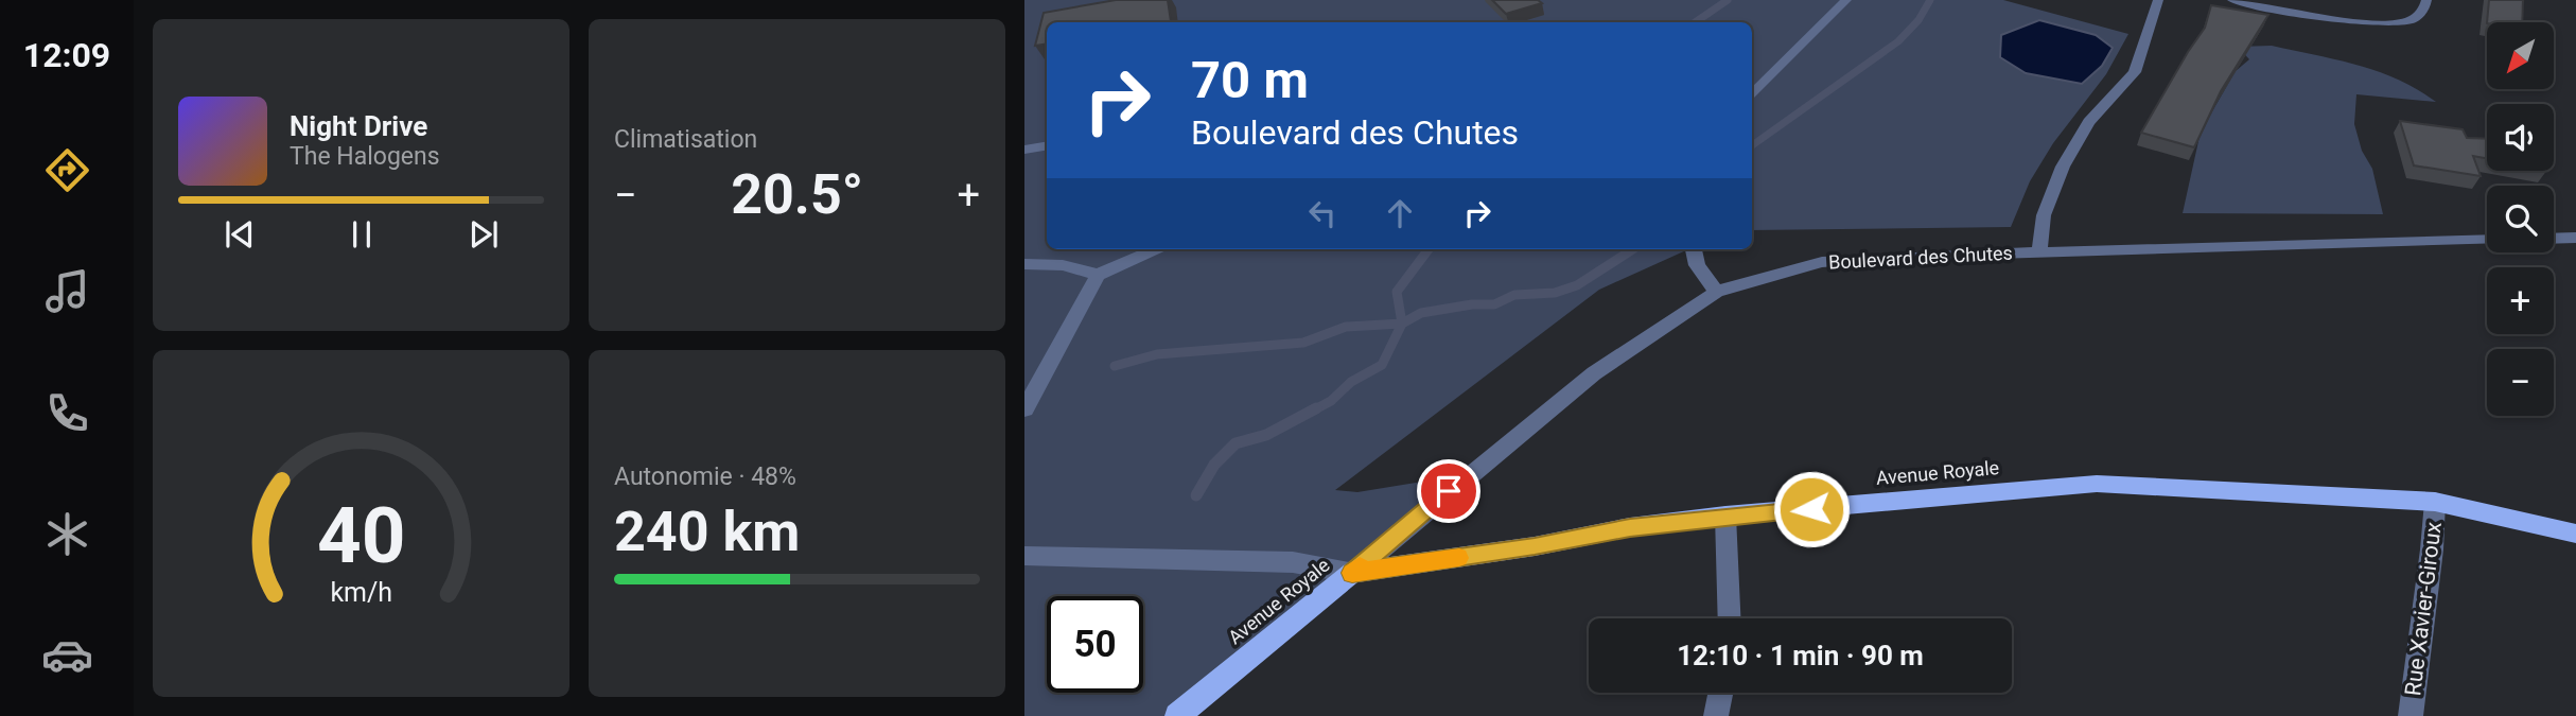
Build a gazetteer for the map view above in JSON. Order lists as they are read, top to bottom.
{
  "streets": {
    "main road": ["Avenue Royale"],
    "street": ["Boulevard des Chutes", "Rue Xavier-Giroux"]
  },
  "crossings": [
    ["Boulevard des Chutes", "Avenue Royale"],
    ["Avenue Royale", "Rue Xavier-Giroux"]
  ],
  "north": "bottom left",
  "page": {
    "tabs": "12:09",
    "tile": [
      "Climatisation",
      ["Autonomie · 48%", "240 km"]
    ],
    "map_buttons": ["+", "−"],
    "turn": ["70 m", "Boulevard des Chutes"],
    "song": ["Night Drive", "The Halogens"],
    "heat": ["−", "20.5°", "+"],
    "limit": "50",
    "trip": "12:10 · 1 min · 90 m",
    "gauge": ["40", "km/h"]
  }
}
